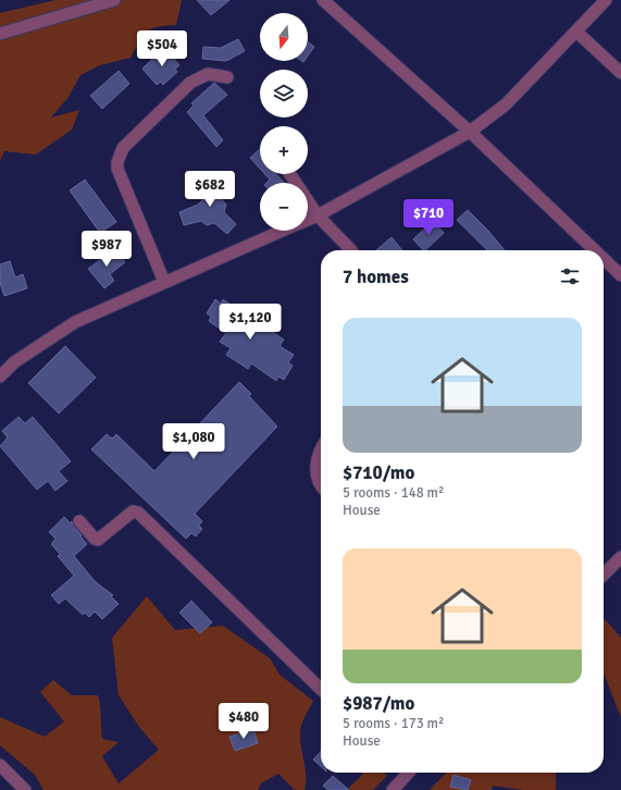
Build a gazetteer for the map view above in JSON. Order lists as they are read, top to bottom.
{
  "north": "bottom",
  "page": {
    "map_buttons": ["+", "−"],
    "price": [
      "$504",
      "$682",
      "$710",
      "$987",
      "$1,120",
      "$1,080",
      "$480"
    ],
    "heading": "7 homes",
    "list": [
      {
        "name": "$710/mo",
        "note": "5 rooms · 148 m² · House"
      },
      {
        "name": "$987/mo",
        "note": "5 rooms · 173 m² · House"
      }
    ]
  }
}
